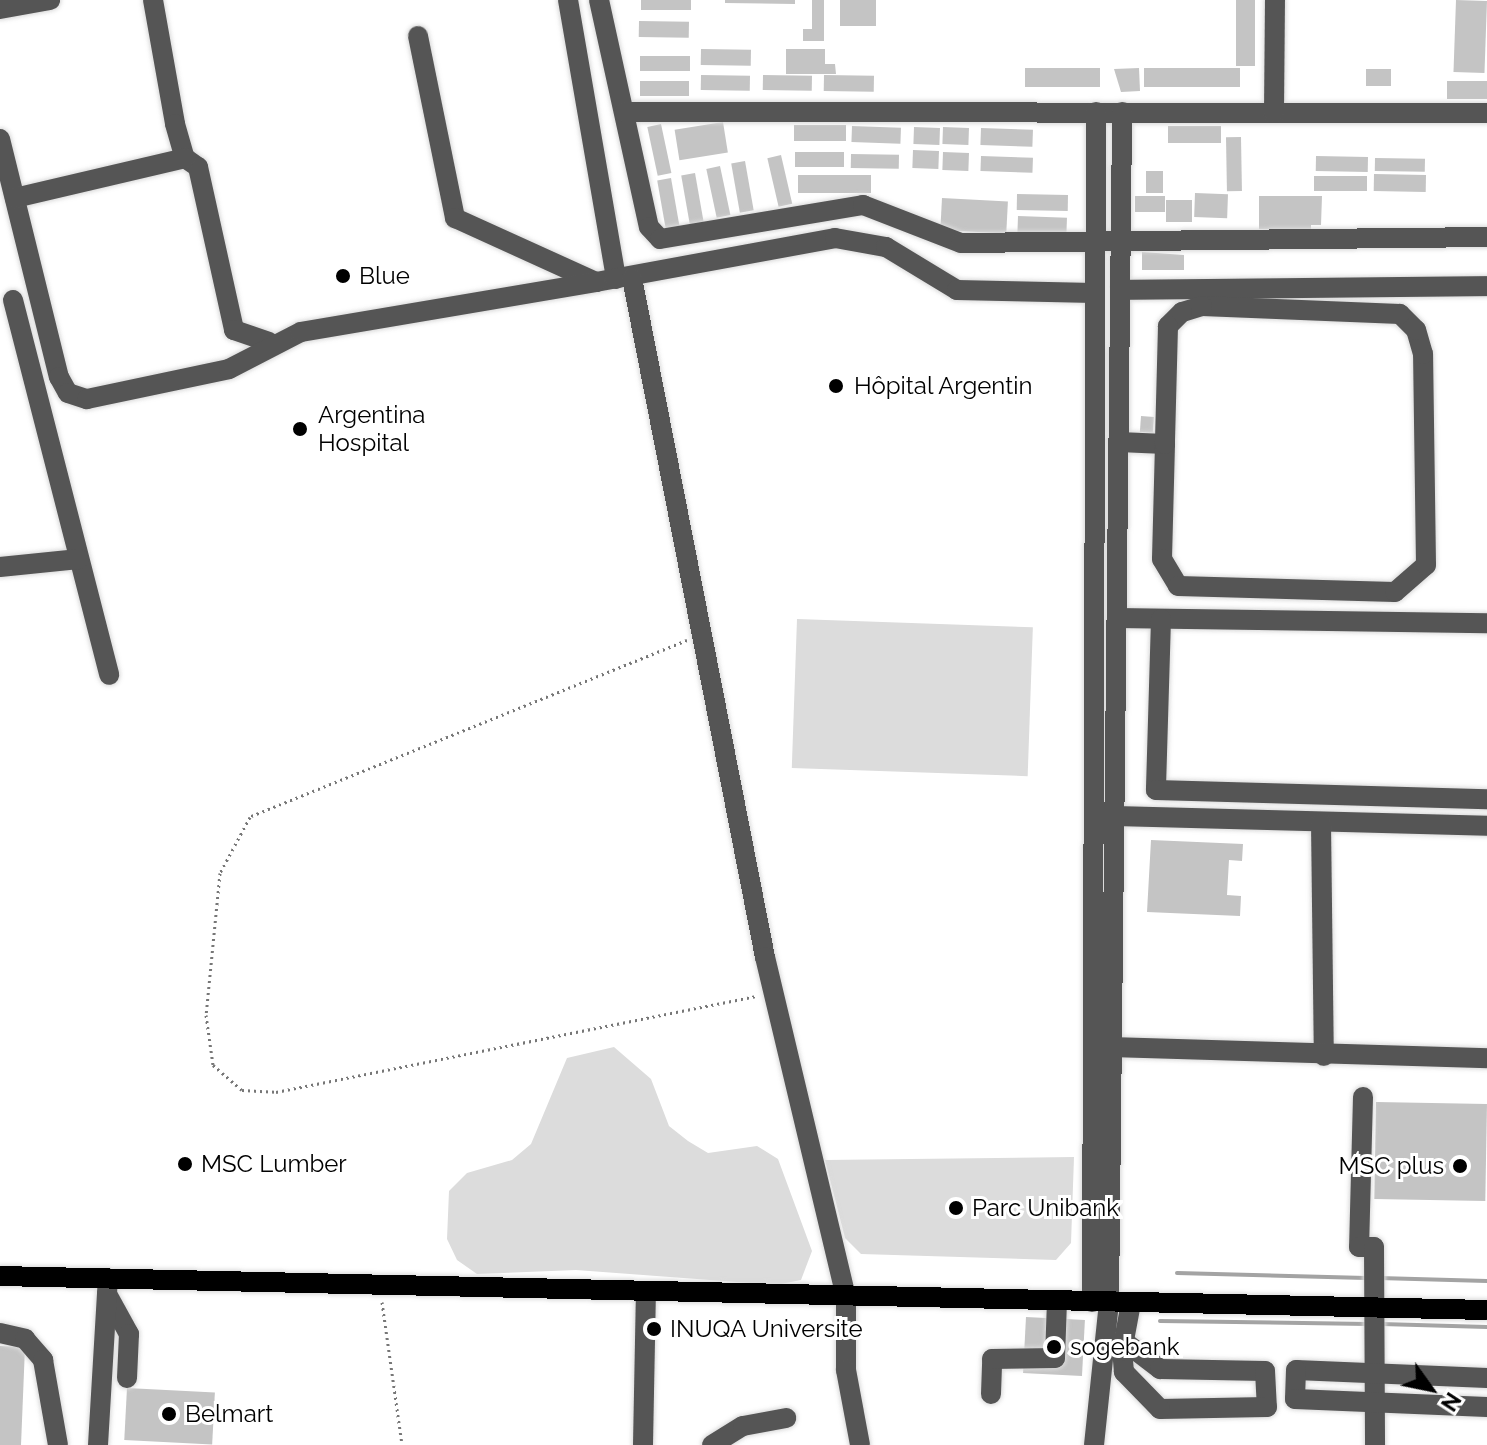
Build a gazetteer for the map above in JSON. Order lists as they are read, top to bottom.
{
  "places": [
    "Blue",
    "Hôpital Argentin",
    "Argentina Hospital",
    "MSC Lumber",
    "MSC plus",
    "Parc Unibank",
    "INUQA Universite",
    "sogebank",
    "Belmart"
  ],
  "north": "bottom right"
}
